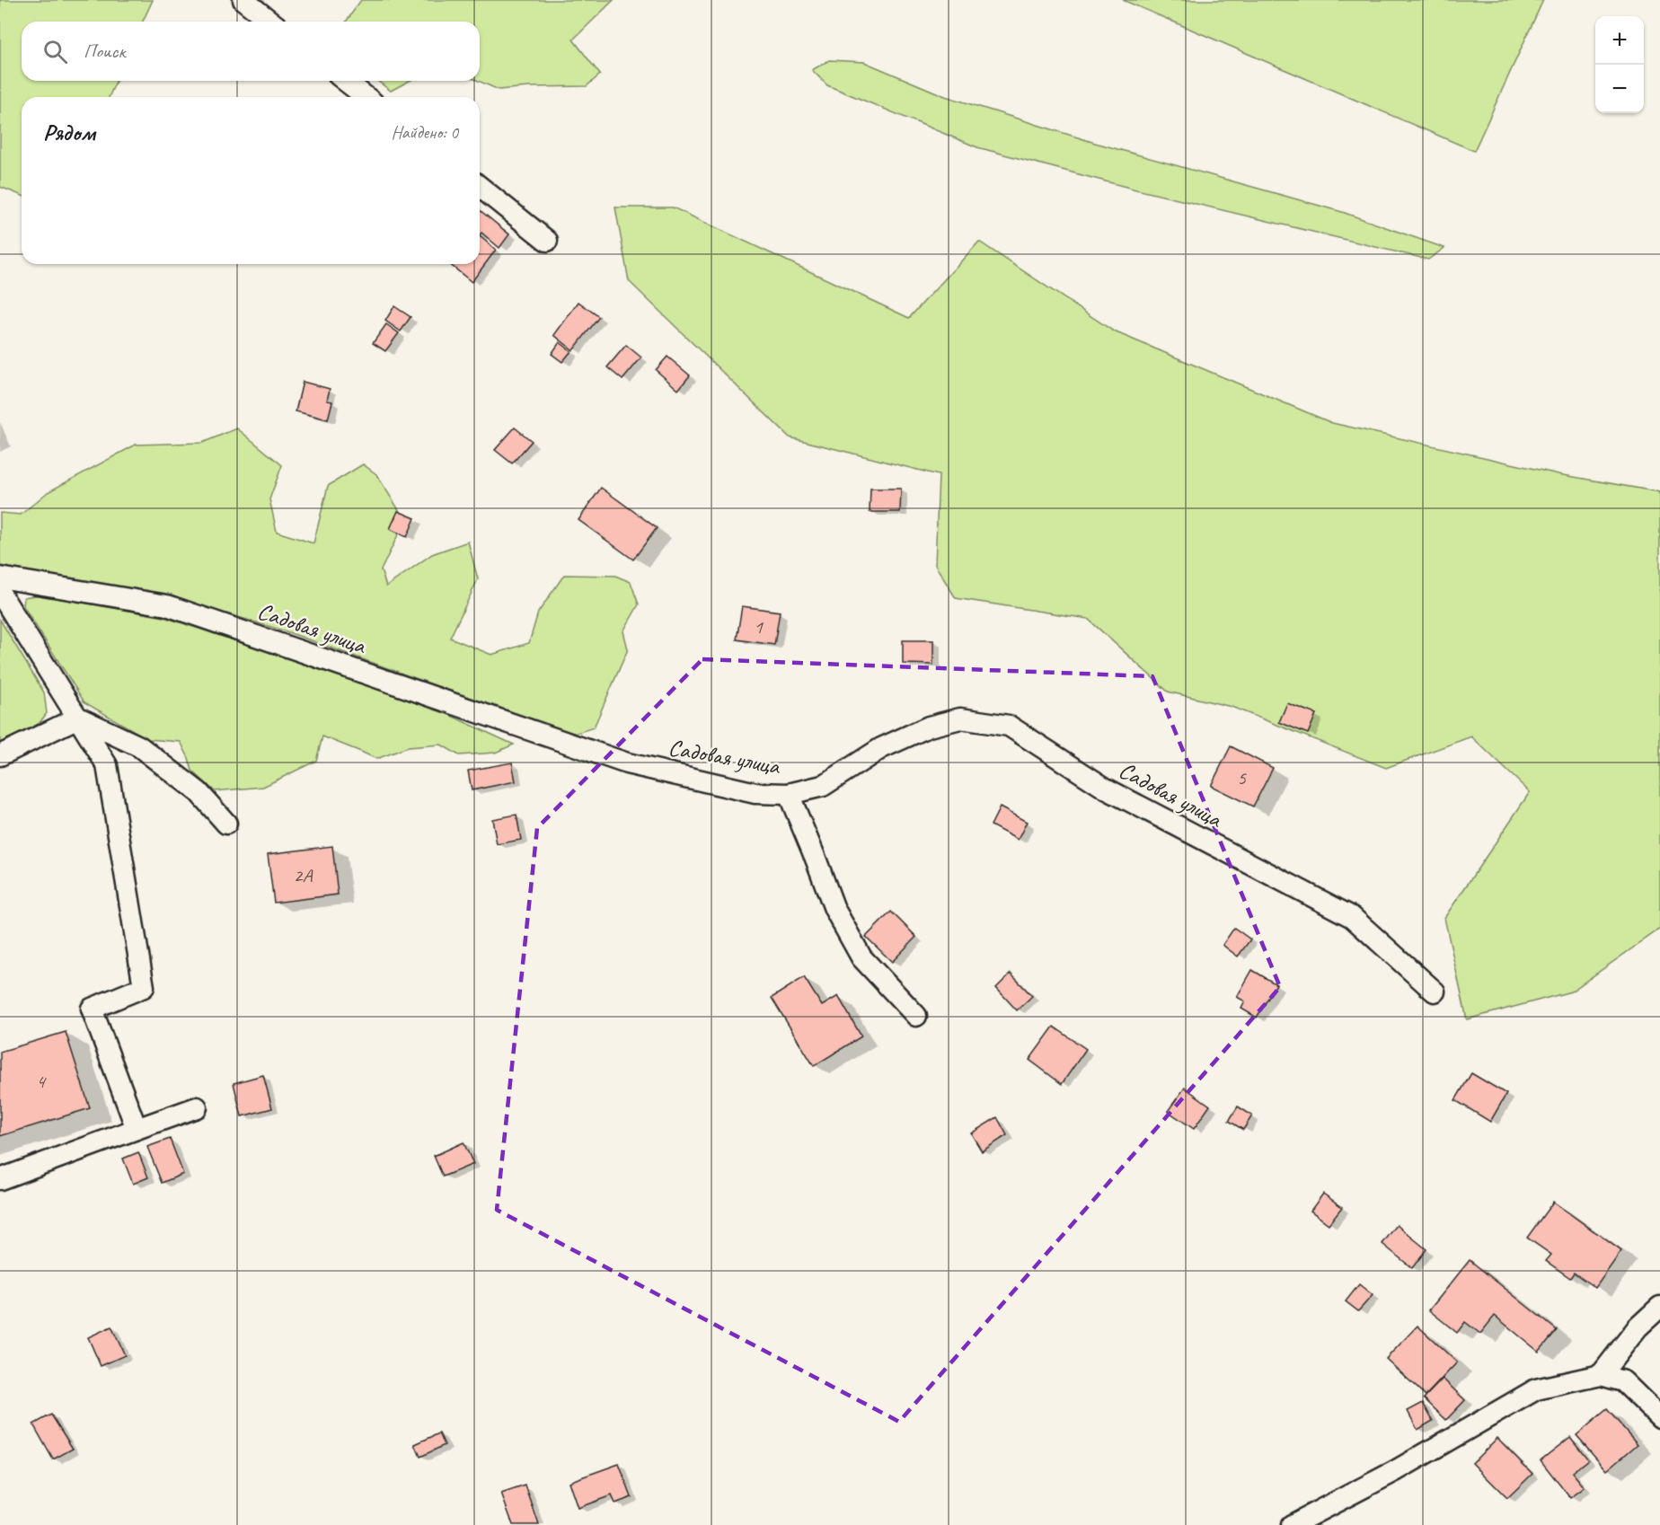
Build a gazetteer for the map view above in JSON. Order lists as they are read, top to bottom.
{
  "streets": {
    "lane": ["Садовая улица"]
  },
  "house_numbers": [
    "1",
    "5",
    "2А",
    "4"
  ],
  "page": {
    "map_buttons": ["+", "−"],
    "search": "Поиск",
    "heading": ["Рядом", "Найдено: 0"]
  }
}
